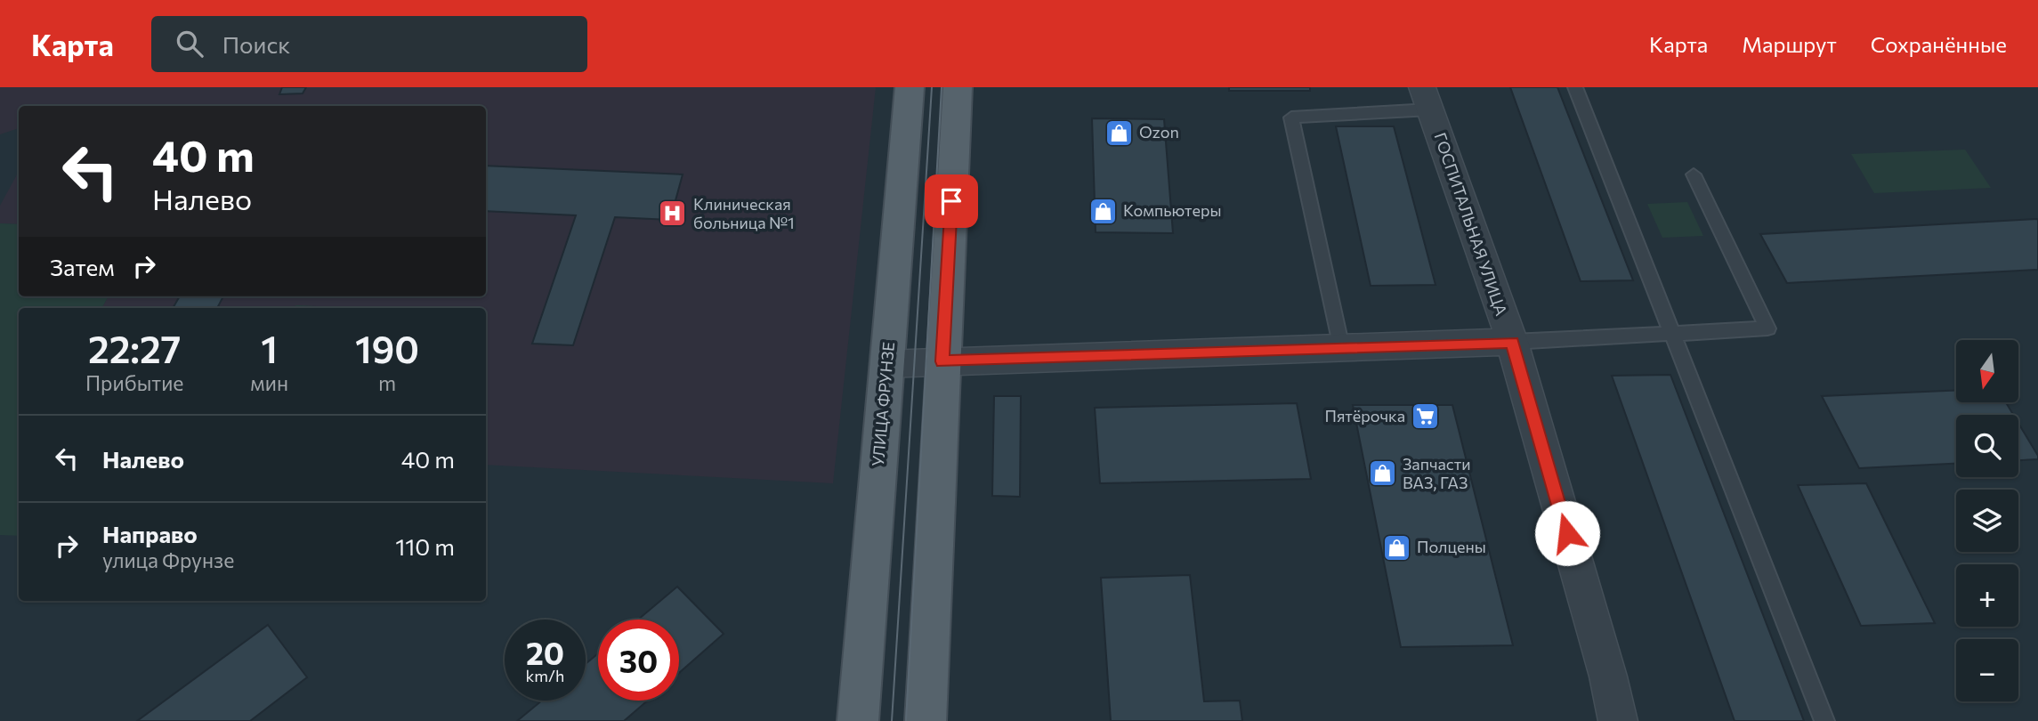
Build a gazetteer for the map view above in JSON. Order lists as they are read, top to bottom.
{
  "streets": {
    "main road": ["УЛИЦА ФРУНЗЕ"],
    "street": ["ГОСПИТАЛЬНАЯ УЛИЦА"]
  },
  "places": {
    "shop": [
      "Ozon",
      "Компьютеры",
      "Запчаcти ВАЗ, ГАЗ",
      "Полцены"
    ],
    "hospital": ["Клиническая больница №1"],
    "supermarket": ["Пятёрочка"]
  },
  "north": "bottom",
  "page": {
    "header": "Карта",
    "search": "Поиск",
    "nav": ["Карта", "Маршрут", "Сохранённые"],
    "turn": ["40 m", "Налево"],
    "then": "Затем",
    "eta": [
      "22:27",
      "Прибытие",
      "1",
      "мин",
      "190",
      "m"
    ],
    "map_buttons": ["+", "−"],
    "list": [
      {
        "name": "Налево",
        "value": "40 m"
      },
      {
        "name": "Направо",
        "note": "улица Фрунзе",
        "value": "110 m"
      }
    ],
    "speed": "20 km/h",
    "limit": "30"
  }
}
